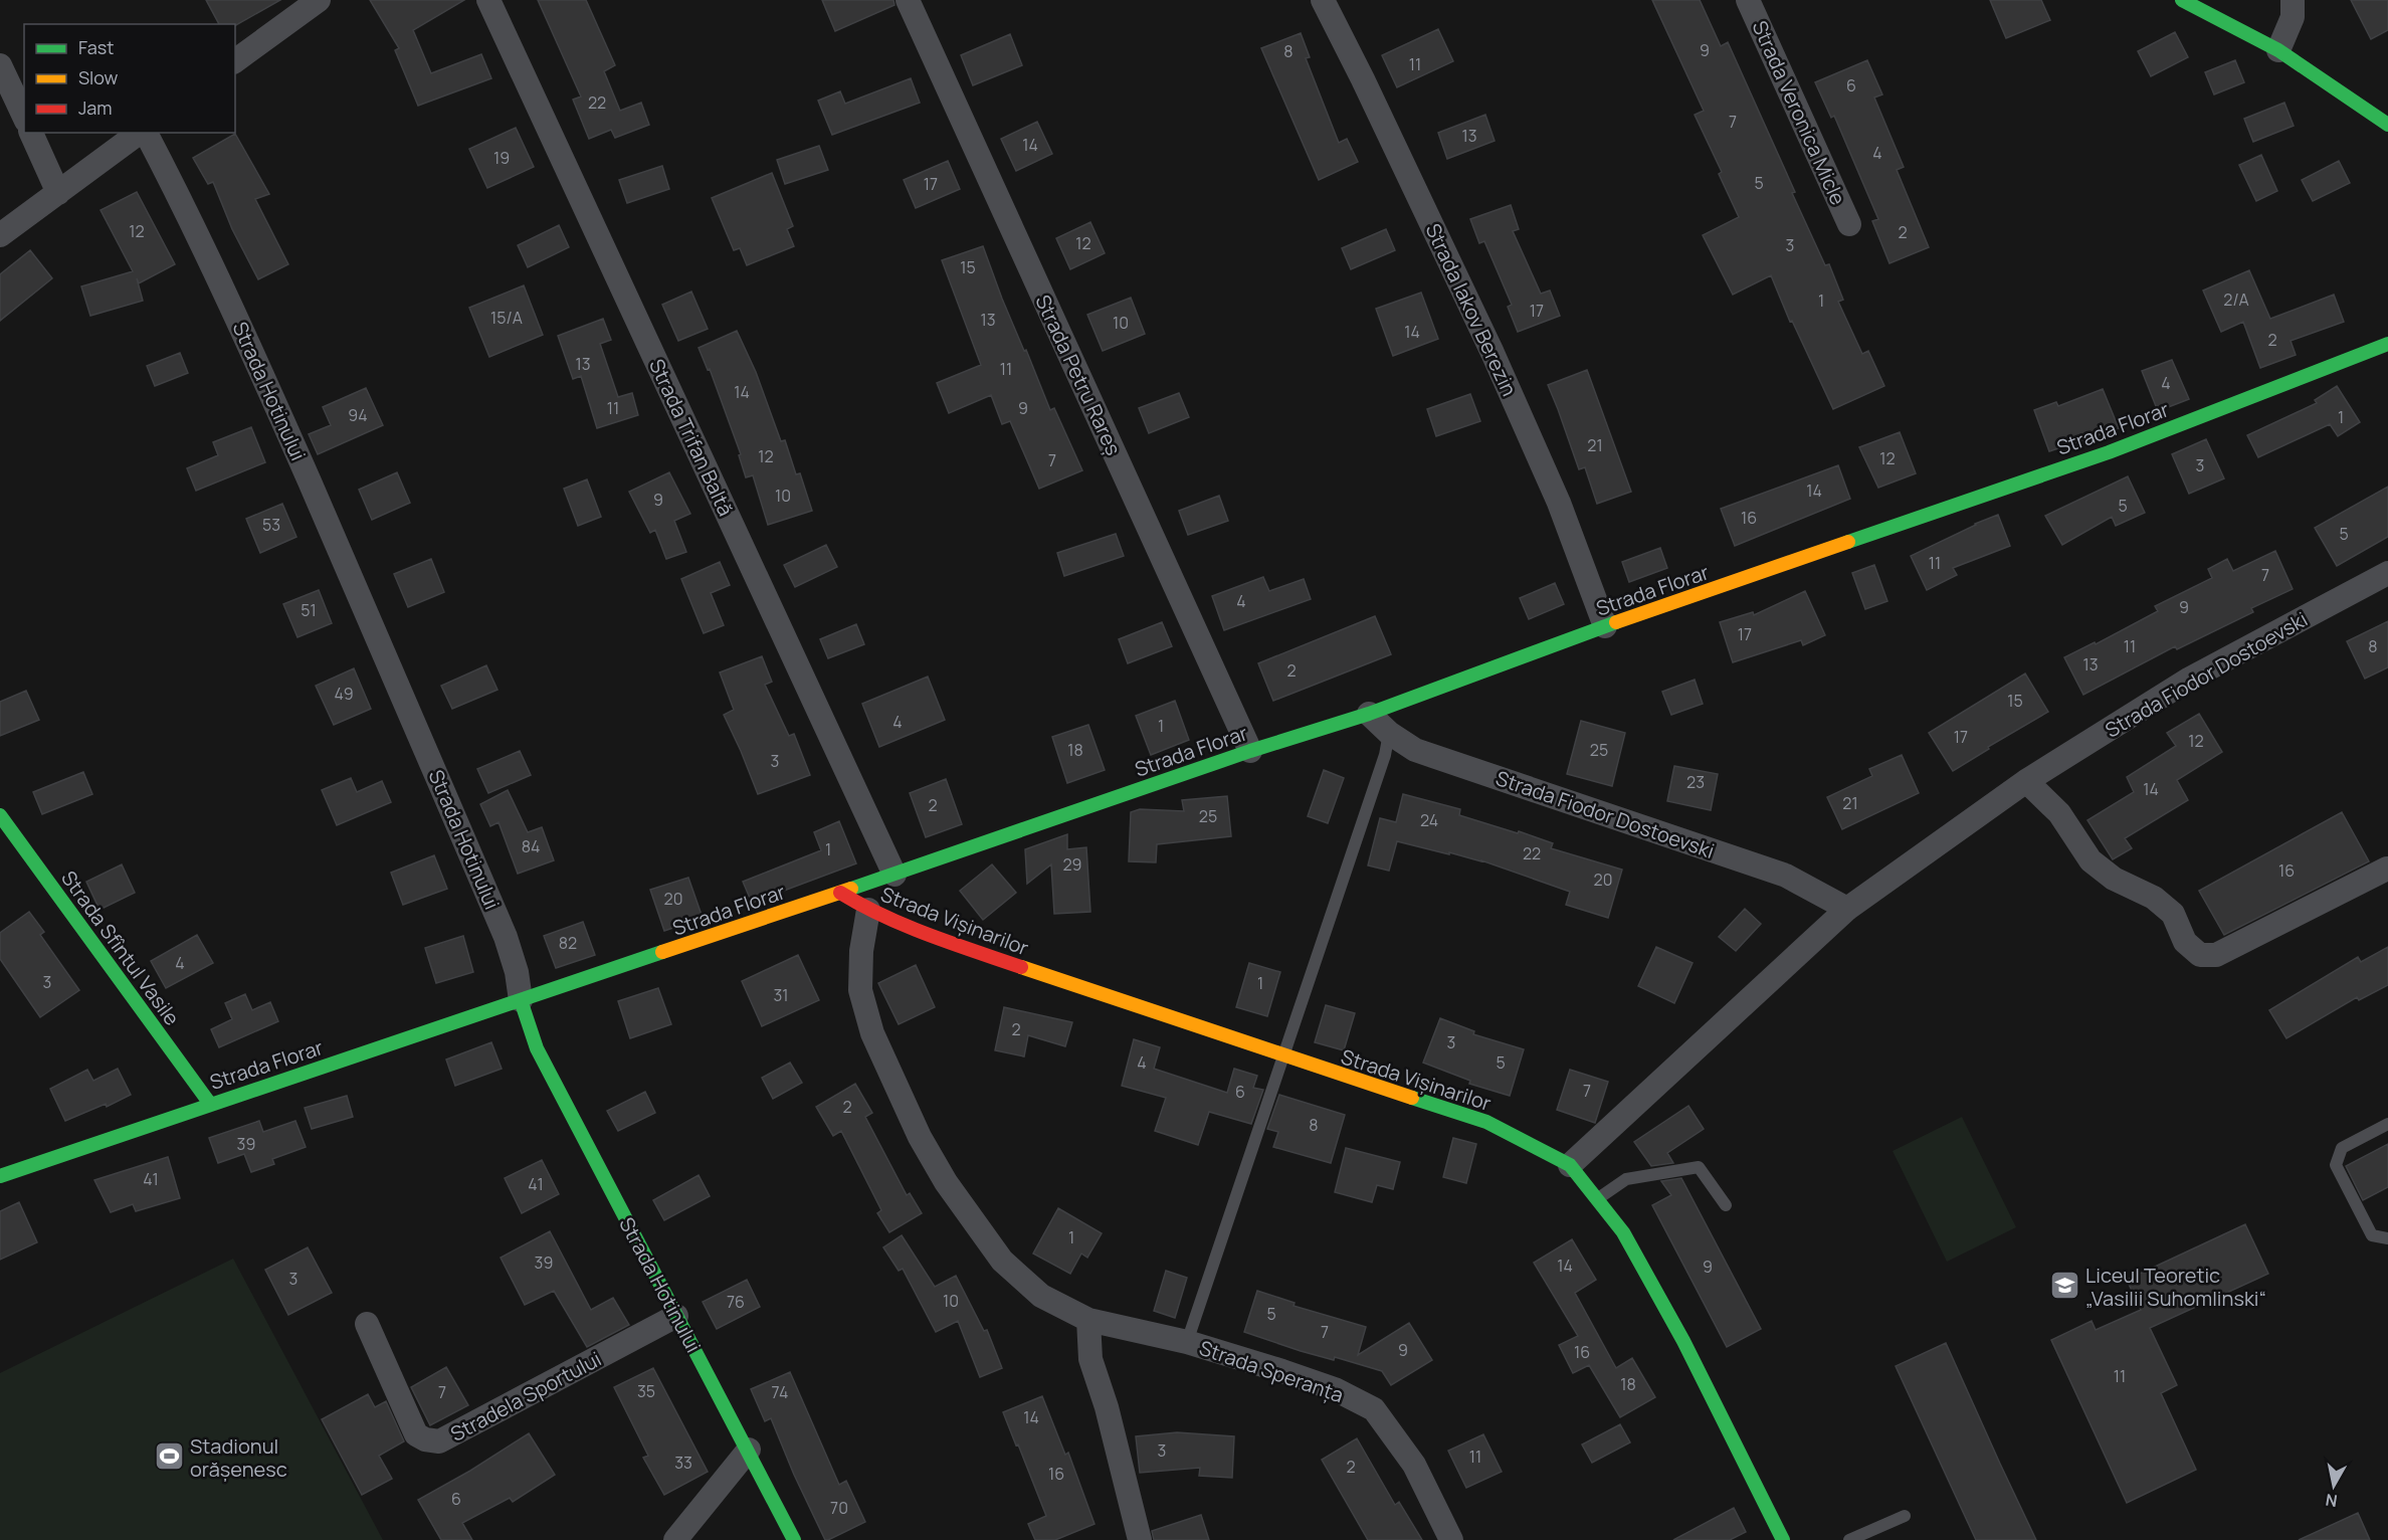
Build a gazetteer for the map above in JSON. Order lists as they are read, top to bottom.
{
  "streets": {
    "street": [
      "Strada Veronica Micle",
      "Strada Iakov Berezin",
      "Strada Petru Rareș",
      "Strada Hotinului",
      "Strada Florar",
      "Strada Trifan Baltă",
      "Strada Fiodor Dostoevski",
      "Strada Vișinarilor",
      "Strada Sfîntul Vasile",
      "Strada Speranța",
      "Stradela Sportului"
    ]
  },
  "crossings": [
    ["Strada Iakov Berezin", "Strada Florar"],
    ["Strada Petru Rareș", "Strada Florar"],
    ["Strada Hotinului", "Strada Florar"],
    ["Strada Hotinului", "Stradela Sportului"],
    ["Strada Florar", "Strada Trifan Baltă"],
    ["Strada Florar", "Strada Fiodor Dostoevski"],
    ["Strada Florar", "Strada Vișinarilor"],
    ["Strada Florar", "Strada Sfîntul Vasile"],
    ["Strada Fiodor Dostoevski", "Strada Vișinarilor"],
    ["Strada Vișinarilor", "Strada Speranța"]
  ],
  "places": {
    "school or university": ["Liceul Teoretic „Vasilii Suhomlinski“"],
    "sports": ["Stadionul orășenesc"]
  },
  "house_numbers": [
    "9",
    "8",
    "11",
    "6",
    "22",
    "7",
    "13",
    "14",
    "4",
    "19",
    "5",
    "17",
    "12",
    "2",
    "12",
    "3",
    "15",
    "2/A",
    "1",
    "17",
    "15/A",
    "13",
    "10",
    "14",
    "2",
    "13",
    "11",
    "4",
    "14",
    "11",
    "9",
    "94",
    "1",
    "21",
    "12",
    "12",
    "7",
    "3",
    "14",
    "10",
    "9",
    "5",
    "16",
    "53",
    "5",
    "11",
    "7",
    "4",
    "9",
    "51",
    "17",
    "11",
    "8",
    "13",
    "2",
    "49",
    "15",
    "4",
    "1",
    "17",
    "12",
    "18",
    "25",
    "3",
    "23",
    "14",
    "21",
    "2",
    "25",
    "24",
    "84",
    "1",
    "22",
    "29",
    "16",
    "20",
    "20",
    "82",
    "4",
    "3",
    "1",
    "31",
    "2",
    "3",
    "4",
    "5",
    "7",
    "6",
    "2",
    "8",
    "39",
    "41",
    "41",
    "1",
    "39",
    "14",
    "9",
    "3",
    "10",
    "76",
    "5",
    "7",
    "9",
    "16",
    "11",
    "18",
    "35",
    "7",
    "74",
    "14",
    "3",
    "11",
    "33",
    "2",
    "16",
    "6",
    "70"
  ],
  "legend": ["Fast", "Slow", "Jam"],
  "north": "bottom"
}
